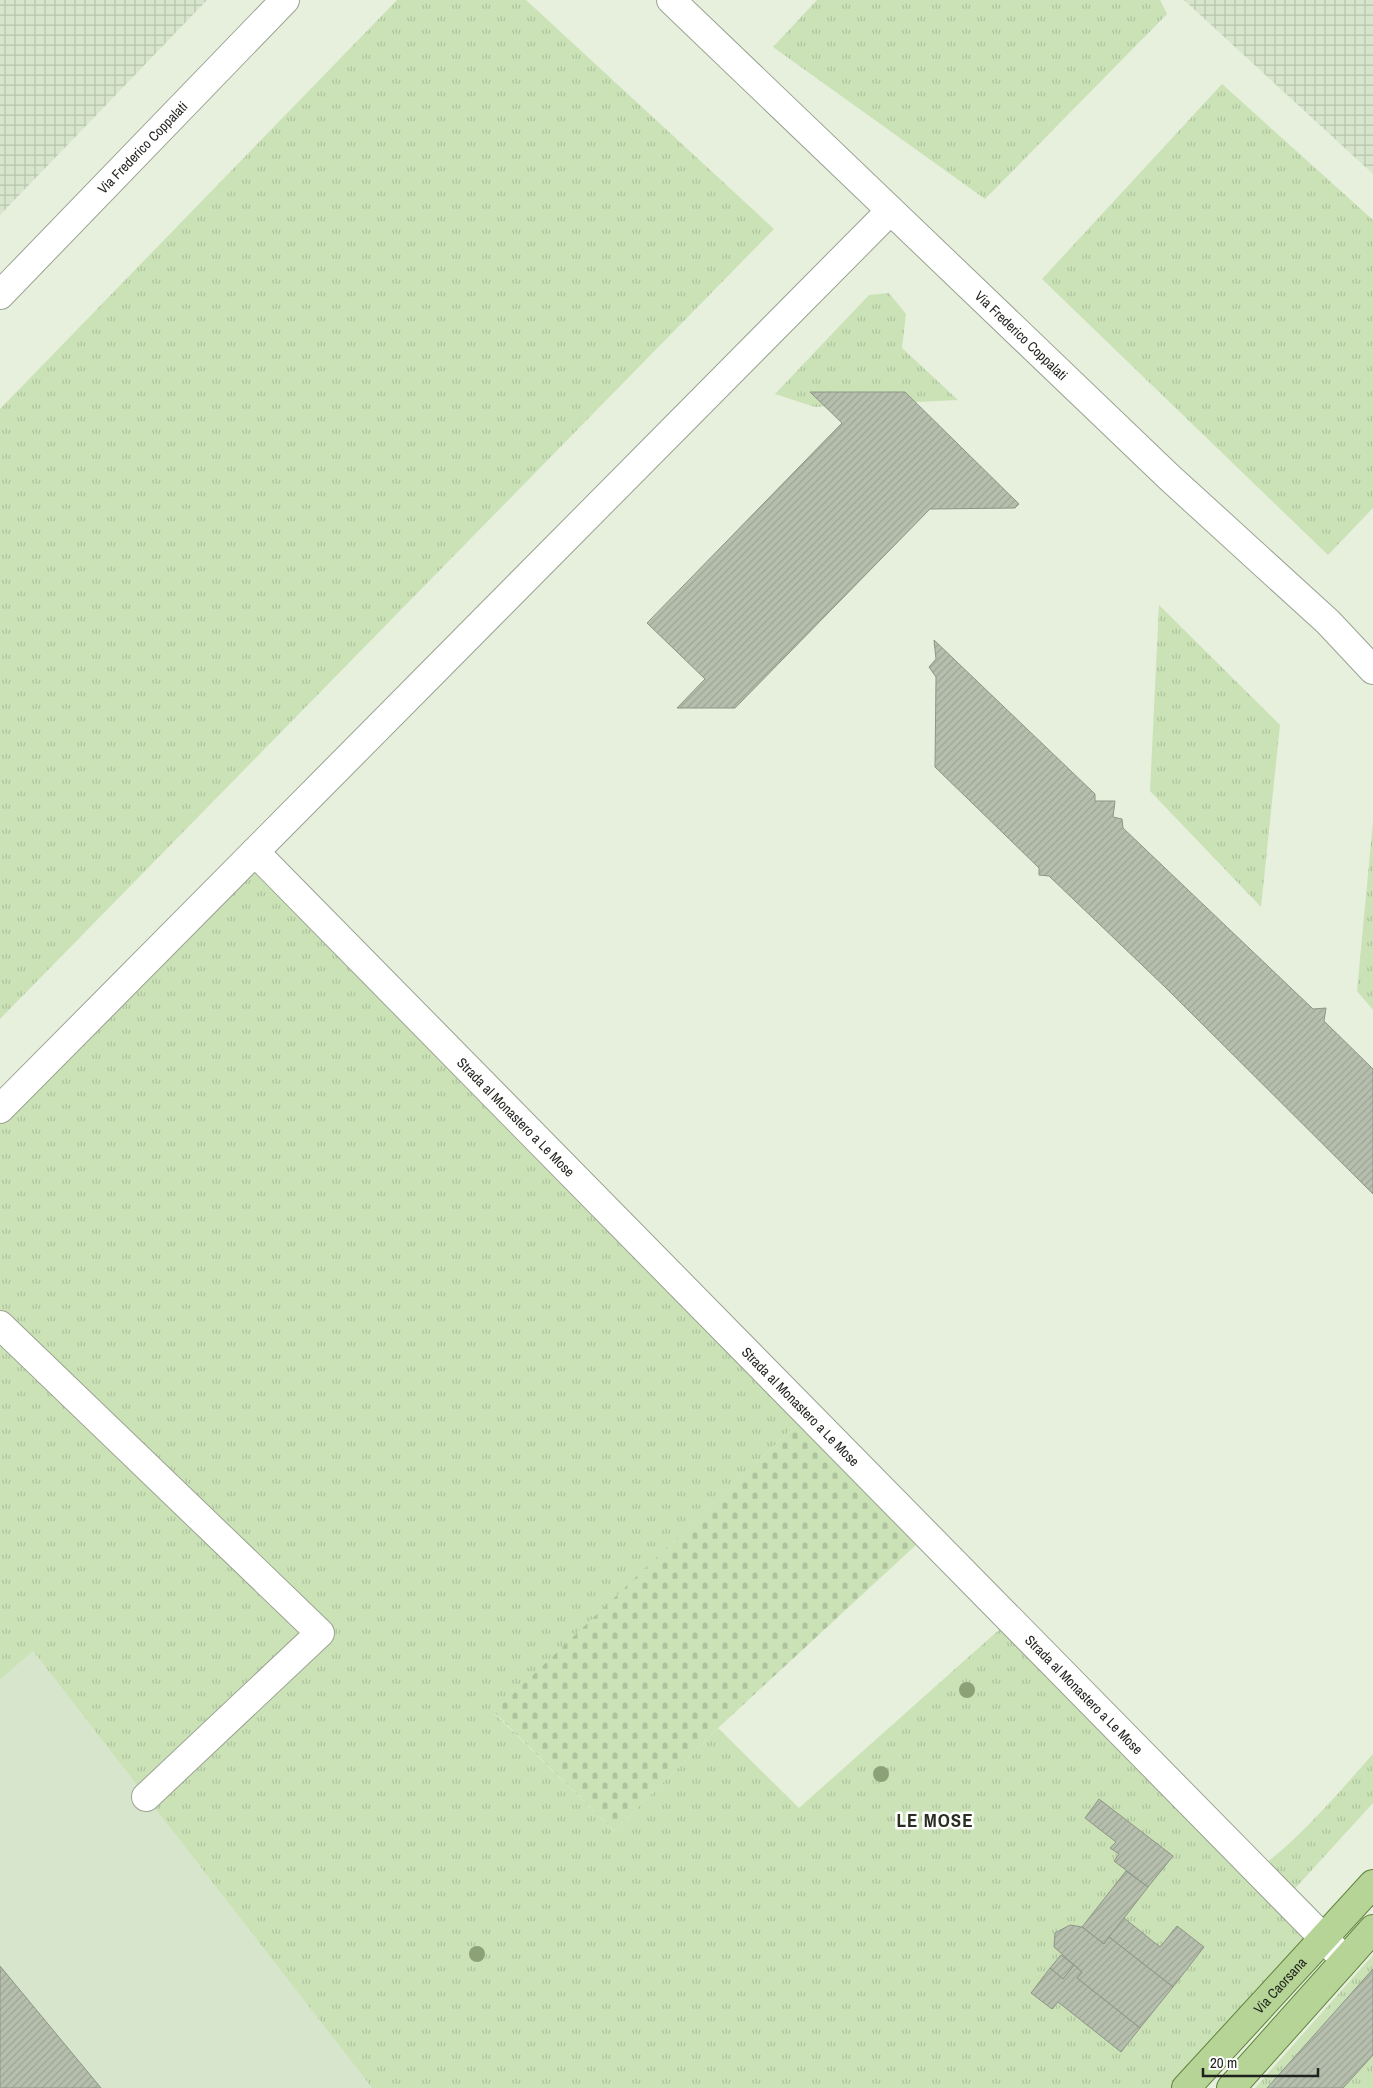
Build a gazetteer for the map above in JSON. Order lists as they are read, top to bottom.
{
  "streets": {
    "main road": ["Via Caorsana"],
    "street": ["Via Frederico Coppalati", "Strada al Monastero a Le Mose"]
  },
  "crossings": [
    ["Strada al Monastero a Le Mose", "Via Caorsana"]
  ],
  "districts": ["LE MOSE"],
  "scale_bar": "20 m"
}
